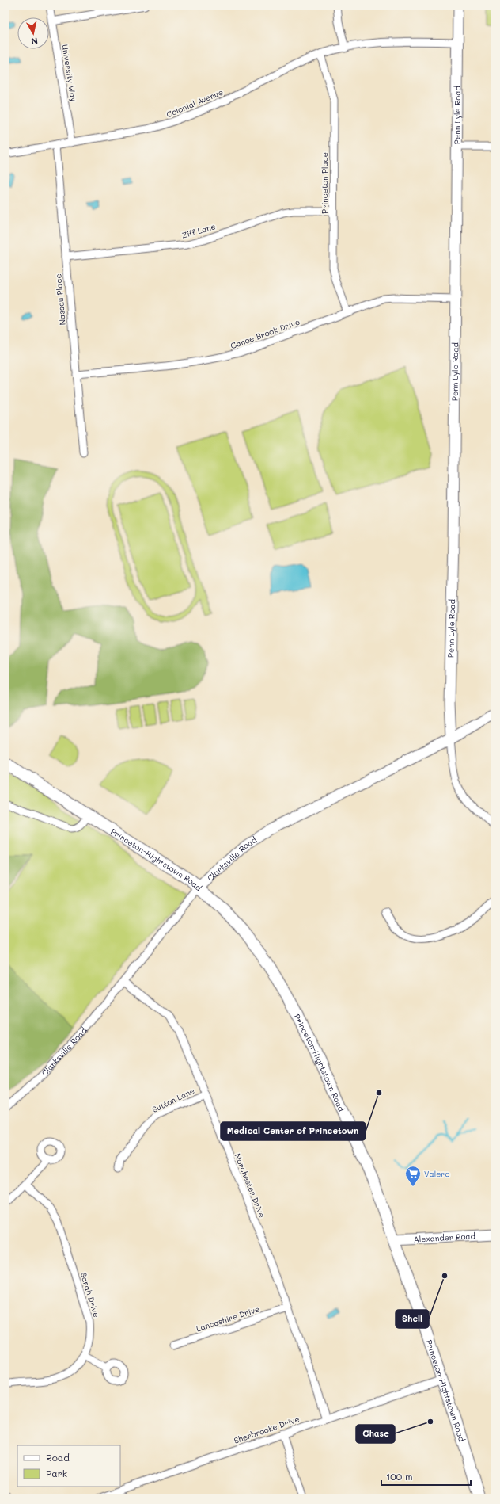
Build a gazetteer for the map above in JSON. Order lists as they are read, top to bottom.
{
  "streets": {
    "main road": ["Princeton-Hightstown Road"],
    "street": [
      "University Way",
      "Colonial Avenue",
      "Penn Lyle Road",
      "Princeton Place",
      "Ziff Lane",
      "Nassau Place",
      "Canoe Brook Drive",
      "Clarksville Road",
      "Sutton Lane",
      "Norchester Drive",
      "Alexander Road",
      "Sarah Drive",
      "Lancashire Drive",
      "Sherbrooke Drive"
    ]
  },
  "crossings": [
    ["University Way", "Colonial Avenue"],
    ["Colonial Avenue", "Princeton Place"],
    ["Colonial Avenue", "Nassau Place"],
    ["Penn Lyle Road", "Canoe Brook Drive"],
    ["Penn Lyle Road", "Clarksville Road"],
    ["Princeton Place", "Ziff Lane"],
    ["Princeton Place", "Canoe Brook Drive"],
    ["Ziff Lane", "Nassau Place"],
    ["Nassau Place", "Canoe Brook Drive"],
    ["Clarksville Road", "Princeton-Hightstown Road"],
    ["Clarksville Road", "Norchester Drive"],
    ["Princeton-Hightstown Road", "Alexander Road"],
    ["Princeton-Hightstown Road", "Sherbrooke Drive"],
    ["Sutton Lane", "Norchester Drive"],
    ["Norchester Drive", "Lancashire Drive"],
    ["Norchester Drive", "Sherbrooke Drive"]
  ],
  "places": {
    "other": ["Medical Center of Princetown", "Shell", "Chase"],
    "supermarket": ["Valero"]
  },
  "legend": ["Road", "Park"],
  "scale_bar": "100 m",
  "north": "bottom"
}
